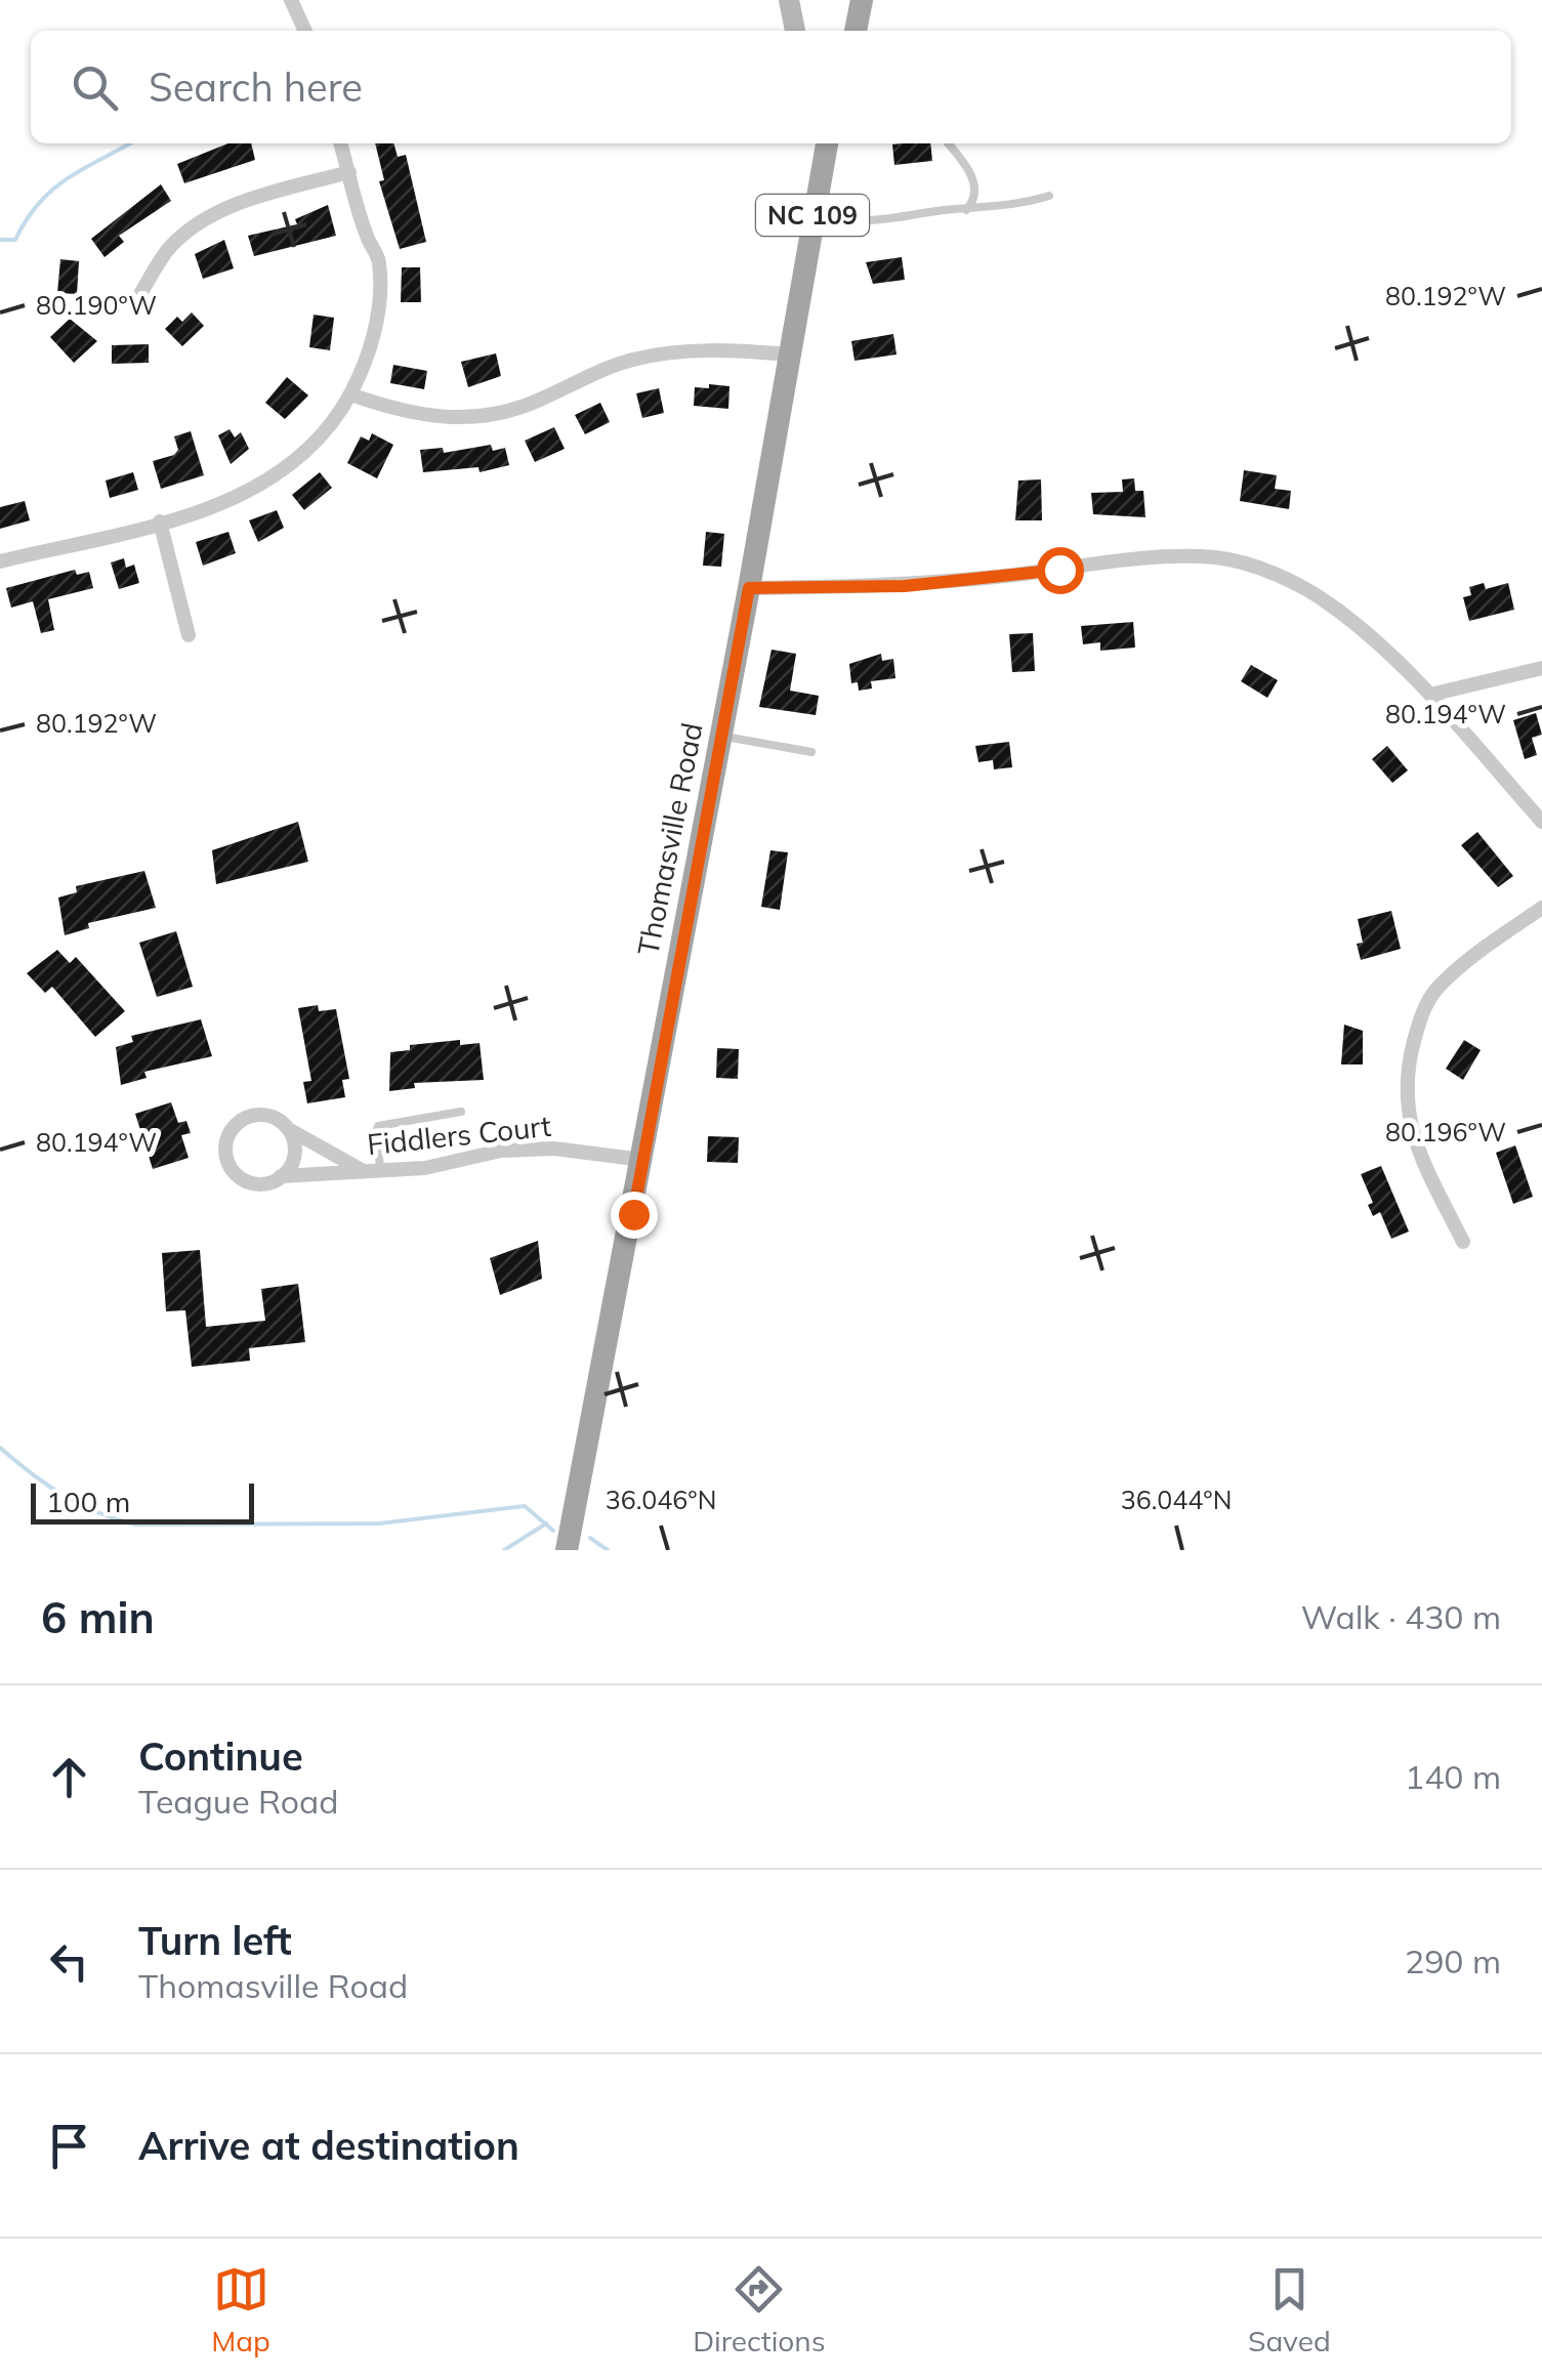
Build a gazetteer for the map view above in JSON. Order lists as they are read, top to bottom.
{
  "streets": {
    "main road": ["NC 109", "Thomasville Road"],
    "street": ["Fiddlers Court"]
  },
  "crossings": [
    ["Thomasville Road", "Fiddlers Court"]
  ],
  "scale_bar": "100 m",
  "page": {
    "search": "Search here",
    "scale": "100 m",
    "heading": ["6 min", "Walk · 430 m"],
    "list": [
      ["Continue", "Teague Road", "140 m"],
      ["Turn left", "Thomasville Road", "290 m"],
      "Arrive at destination"
    ],
    "nav": ["Map", "Directions", "Saved"]
  },
  "coordinates": [
    "80.192°W",
    "80.190°W",
    "80.194°W",
    "80.196°W",
    "36.046°N",
    "36.044°N"
  ]
}
